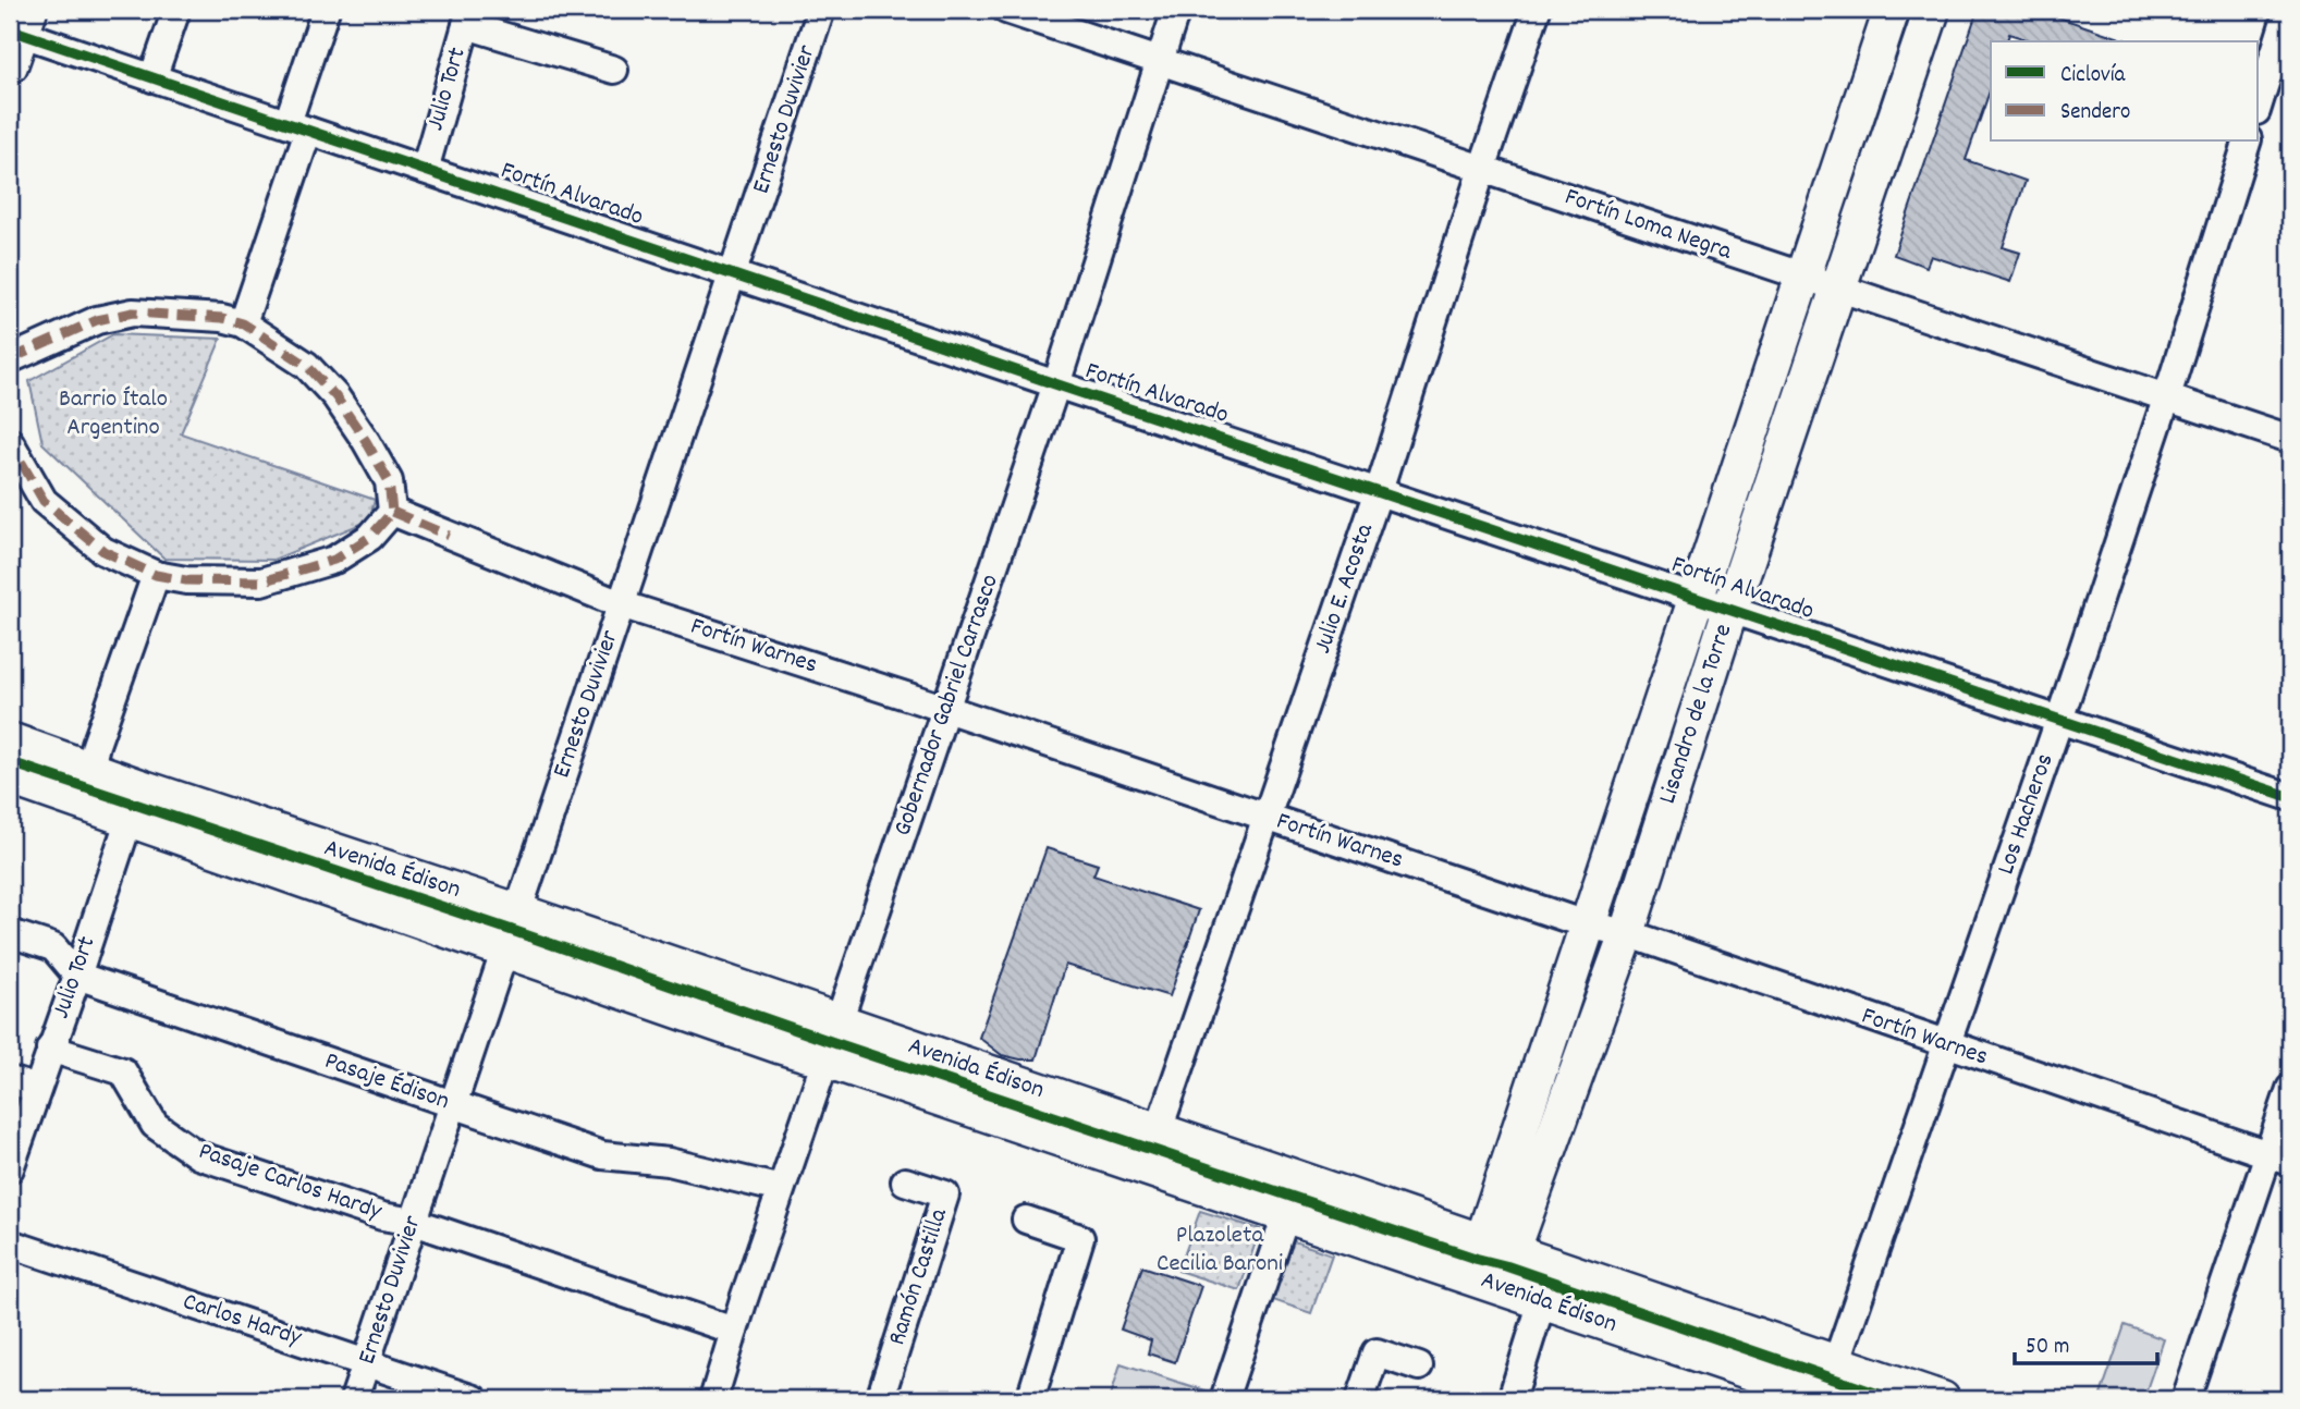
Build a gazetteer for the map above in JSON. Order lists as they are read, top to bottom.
{
  "streets": {
    "main road": ["Lisandro de la Torre", "Los Hacheros", "Avenida Édison"],
    "street": [
      "Julio Tort",
      "Ernesto Duvivier",
      "Fortín Alvarado",
      "Fortín Loma Negra",
      "Julio E. Acosta",
      "Fortín Warnes",
      "Gobernador Gabriel Carrasco",
      "Pasaje Édison",
      "Pasaje Carlos Hardy",
      "Ramón Castilla",
      "Carlos Hardy"
    ]
  },
  "crossings": [
    ["Julio Tort", "Fortín Alvarado"],
    ["Julio Tort", "Avenida Édison"],
    ["Julio Tort", "Pasaje Édison"],
    ["Julio Tort", "Pasaje Carlos Hardy"],
    ["Ernesto Duvivier", "Fortín Alvarado"],
    ["Ernesto Duvivier", "Fortín Warnes"],
    ["Ernesto Duvivier", "Avenida Édison"],
    ["Ernesto Duvivier", "Pasaje Édison"],
    ["Ernesto Duvivier", "Pasaje Carlos Hardy"],
    ["Ernesto Duvivier", "Carlos Hardy"],
    ["Fortín Alvarado", "Julio E. Acosta"],
    ["Fortín Alvarado", "Gobernador Gabriel Carrasco"],
    ["Fortín Alvarado", "Lisandro de la Torre"],
    ["Fortín Alvarado", "Los Hacheros"],
    ["Fortín Loma Negra", "Julio E. Acosta"],
    ["Fortín Loma Negra", "Gobernador Gabriel Carrasco"],
    ["Fortín Loma Negra", "Lisandro de la Torre"],
    ["Fortín Loma Negra", "Los Hacheros"],
    ["Julio E. Acosta", "Fortín Warnes"],
    ["Julio E. Acosta", "Avenida Édison"],
    ["Fortín Warnes", "Gobernador Gabriel Carrasco"],
    ["Fortín Warnes", "Lisandro de la Torre"],
    ["Fortín Warnes", "Los Hacheros"],
    ["Gobernador Gabriel Carrasco", "Avenida Édison"],
    ["Gobernador Gabriel Carrasco", "Pasaje Édison"],
    ["Gobernador Gabriel Carrasco", "Pasaje Carlos Hardy"],
    ["Lisandro de la Torre", "Avenida Édison"],
    ["Los Hacheros", "Avenida Édison"]
  ],
  "parks": ["Barrio Ítalo Argentino", "Plazoleta Cecilia Baroni"],
  "legend": ["Ciclovía", "Sendero"],
  "scale_bar": "50 m"
}
